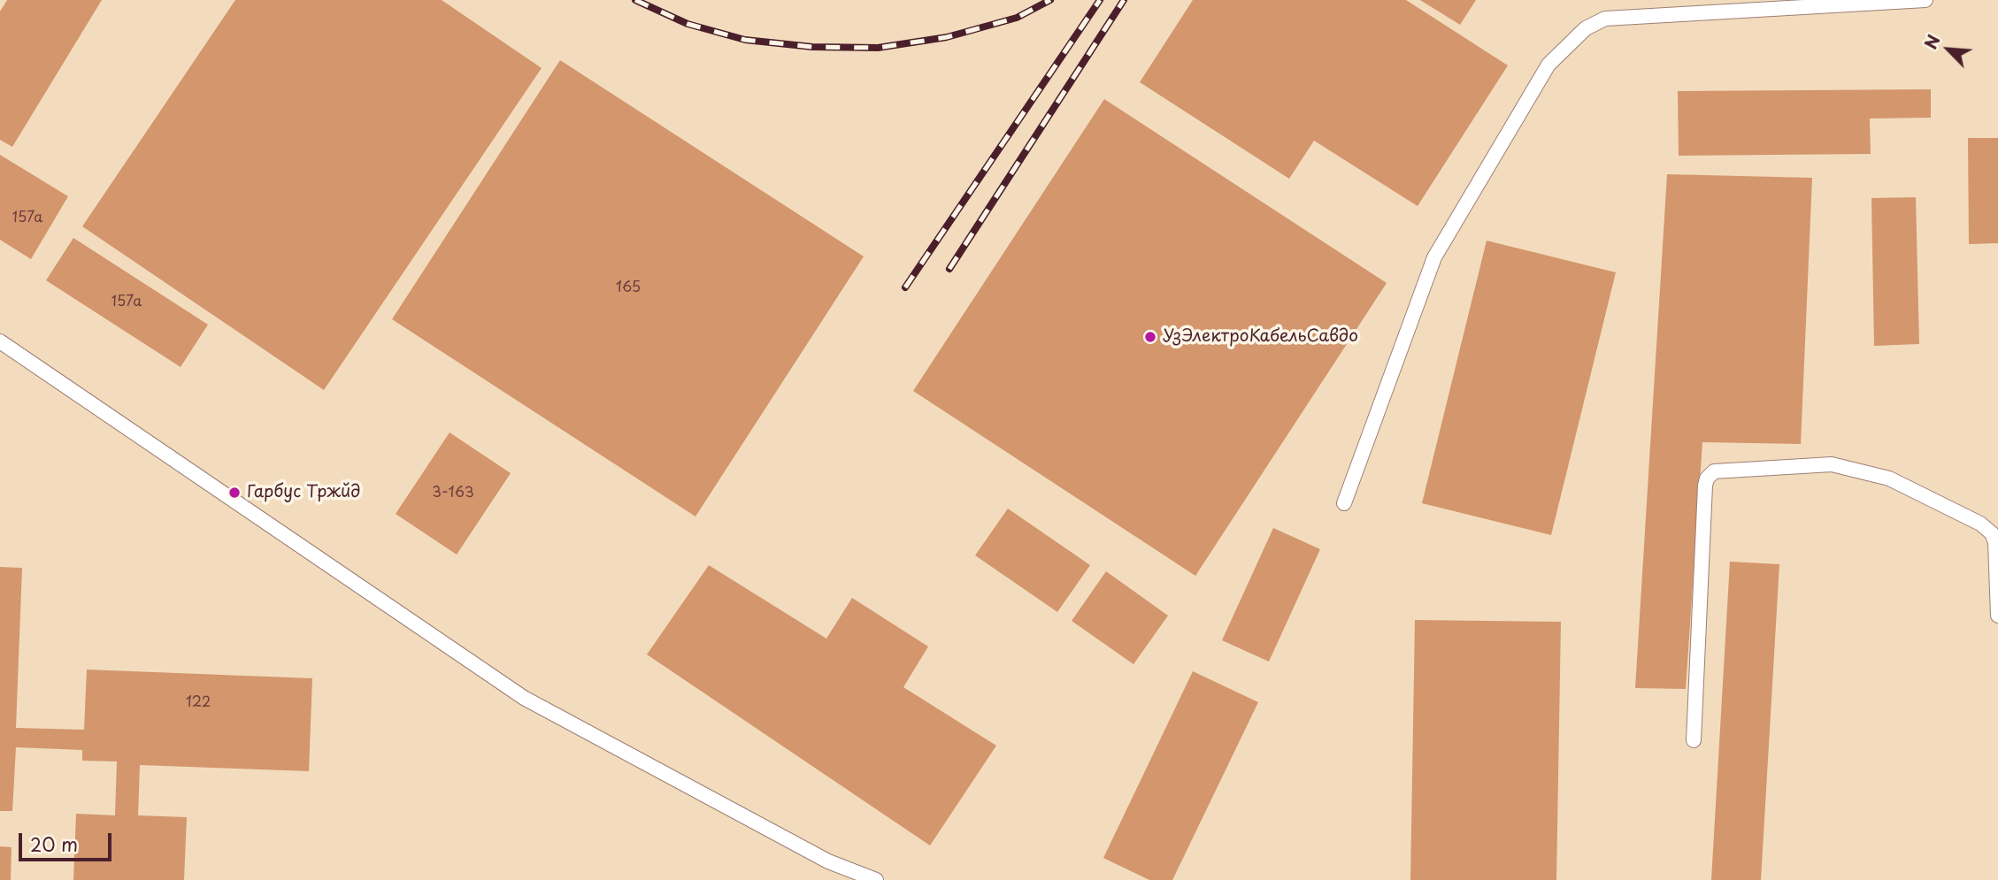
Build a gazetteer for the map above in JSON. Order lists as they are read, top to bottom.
{
  "places": ["УзЭлектроКабельСавдо", "Гарбус Тржйд"],
  "house_numbers": [
    "157a",
    "165",
    "157a",
    "3-163",
    "122"
  ],
  "scale_bar": "20 m",
  "north": "top left"
}
